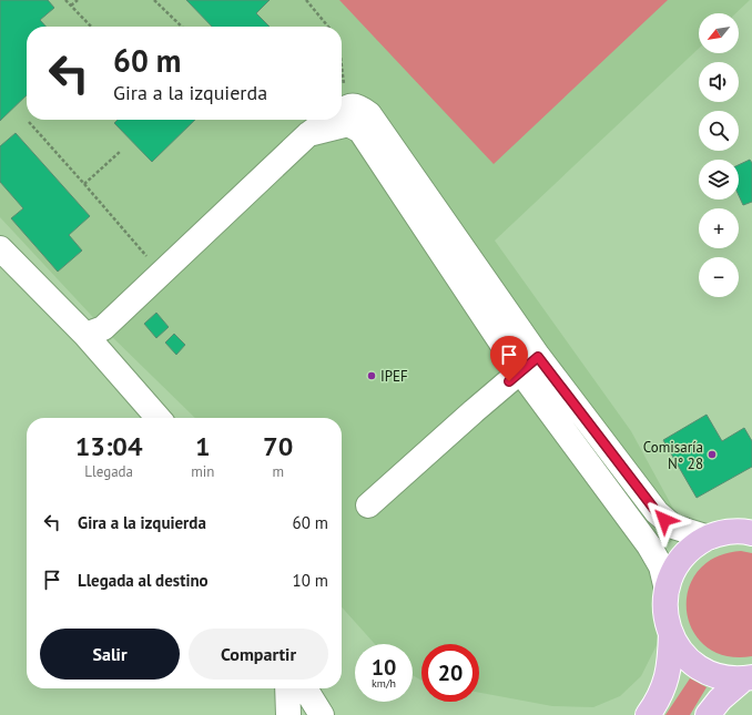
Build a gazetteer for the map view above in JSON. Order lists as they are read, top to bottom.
{
  "places": ["IPEF", "Comisaría N° 28"],
  "north": "bottom left",
  "page": {
    "map_buttons": ["+", "−"],
    "turn": ["60 m", "Gira a la izquierda"],
    "eta": [
      "13:04",
      "Llegada",
      "1",
      "min",
      "70",
      "m"
    ],
    "list": [
      {
        "name": "Gira a la izquierda",
        "value": "60 m"
      },
      {
        "name": "Llegada al destino",
        "value": "10 m"
      }
    ],
    "buttons": ["Salir", "Compartir"],
    "speed": "10 km/h",
    "limit": "20"
  }
}
